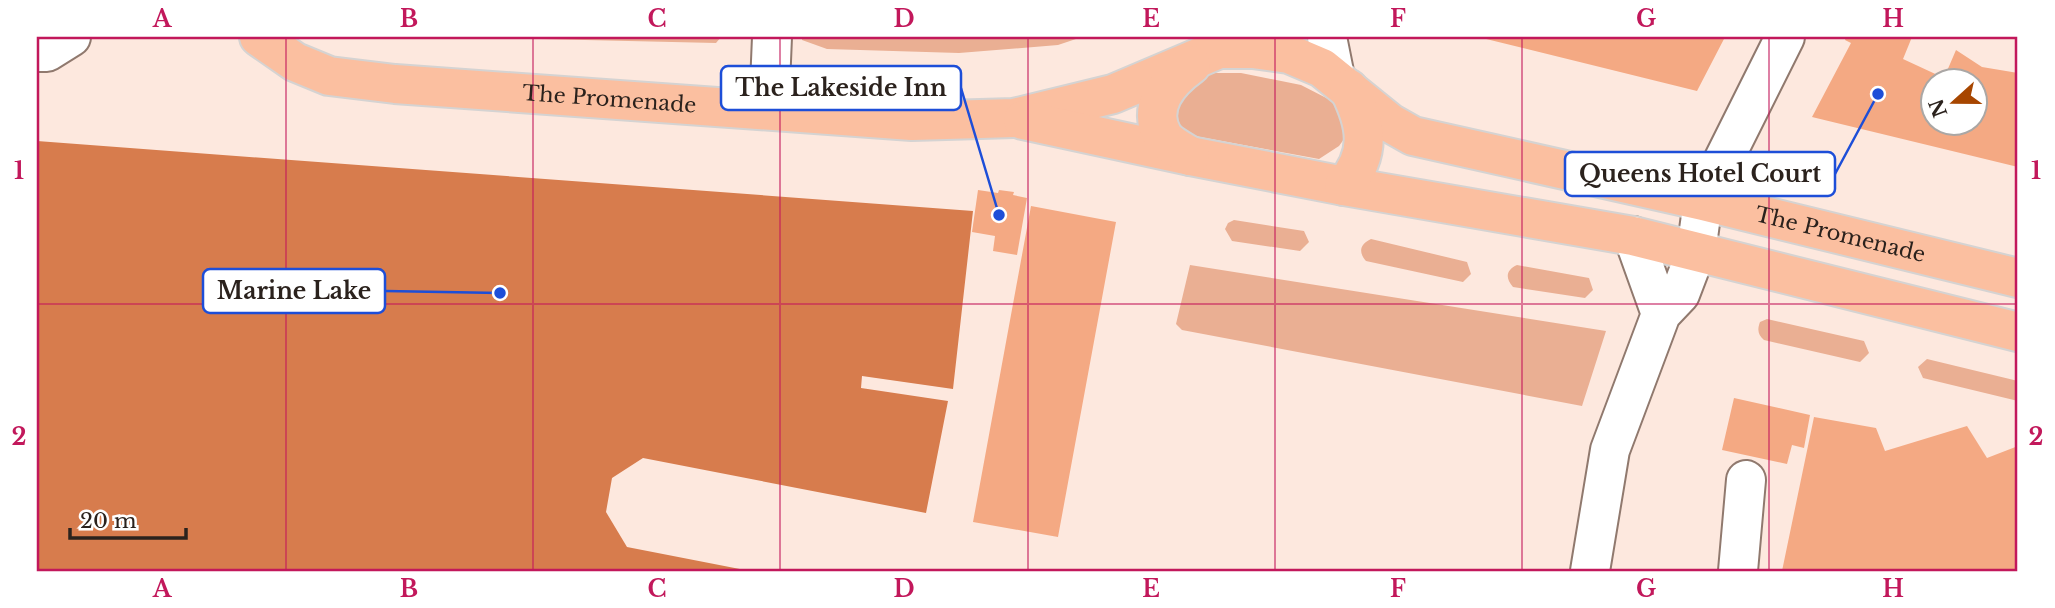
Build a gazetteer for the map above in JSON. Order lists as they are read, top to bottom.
{
  "streets": {
    "main road": ["The Promenade"]
  },
  "places": ["Queens Hotel Court", "The Lakeside Inn", "Marine Lake"],
  "scale_bar": "20 m",
  "north": "left",
  "grid": {
    "columns": [
      "A",
      "B",
      "C",
      "D",
      "E",
      "F",
      "G",
      "H"
    ],
    "rows": ["1", "2"]
  }
}
